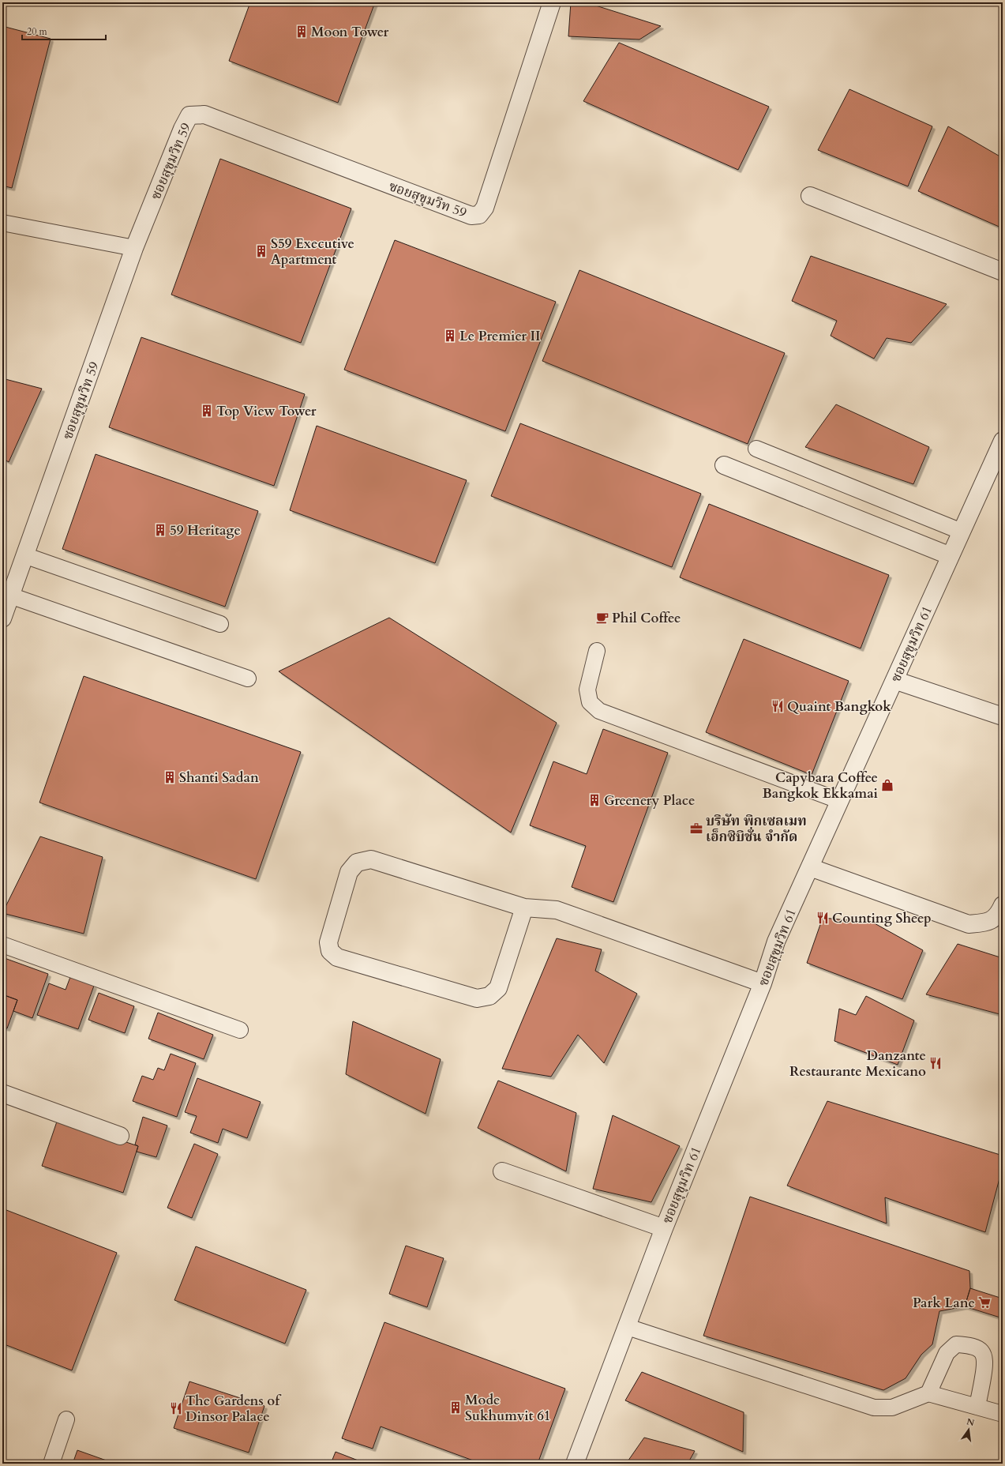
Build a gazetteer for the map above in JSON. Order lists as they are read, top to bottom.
{
  "streets": {
    "street": ["ซอยสุขุมวิท 59", "ซอยสุขุมวิท 61"]
  },
  "places": {
    "building": [
      "Moon Tower",
      "S59 Executive Apartment",
      "Le Premier II",
      "Top View Tower",
      "59 Heritage",
      "Shanti Sadan",
      "Greenery Place",
      "Mode Sukhumvit 61"
    ],
    "cafe": ["Phil Coffee"],
    "restaurant": [
      "Quaint Bangkok",
      "Counting Sheep",
      "Danzante Restaurante Mexicano",
      "The Gardens of Dinsor Palace"
    ],
    "shop": ["Capybara Coffee Bangkok Ekkamai"],
    "office": ["บริษัท พิกเซลเมท เอ็กซิบิชั่น จำกัด"],
    "supermarket": ["Park Lane"]
  },
  "scale_bar": "20 m",
  "north": "top"
}
